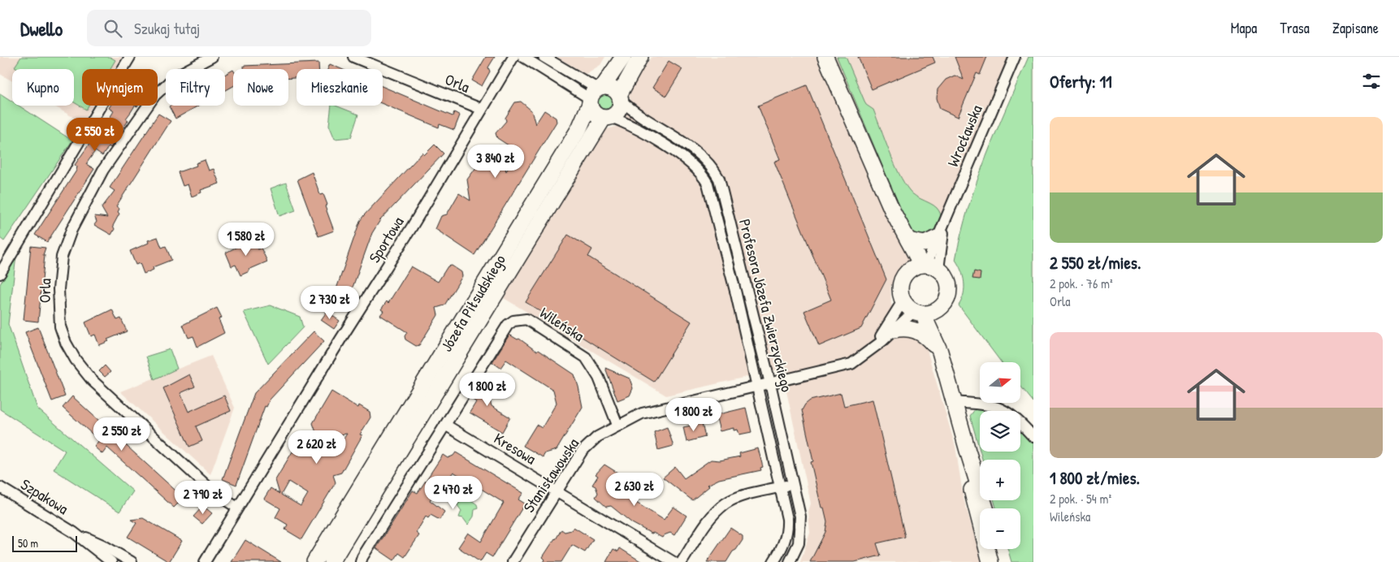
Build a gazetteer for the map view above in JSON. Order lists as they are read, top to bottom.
{
  "streets": {
    "street": [
      "Orla",
      "Wrocławska",
      "Sportowa",
      "Józefa Piłsudskiego",
      "Profesora Józefa Zwierzyckiego",
      "Wileńska",
      "Kresowa",
      "Stanisławowska",
      "Szpakowa"
    ]
  },
  "crossings": [
    ["Orla", "Sportowa"],
    ["Wrocławska", "Stanisławowska"],
    ["Józefa Piłsudskiego", "Profesora Józefa Zwierzyckiego"],
    ["Profesora Józefa Zwierzyckiego", "Stanisławowska"],
    ["Wileńska", "Kresowa"],
    ["Wileńska", "Stanisławowska"],
    ["Kresowa", "Stanisławowska"]
  ],
  "scale_bar": "50 m",
  "north": "right",
  "page": {
    "header": "Dwello",
    "search": "Szukaj tutaj",
    "nav": ["Mapa", "Trasa", "Zapisane"],
    "heading": "Oferty: 11",
    "chip": [
      "Kupno",
      "Wynajem",
      "Filtry",
      "Nowe",
      "Mieszkanie"
    ],
    "list": [
      {
        "name": "2 550 zł/mies.",
        "note": "2 pok. · 76 m² · Orla"
      },
      {
        "name": "1 800 zł/mies.",
        "note": "2 pok. · 54 m² · Wileńska"
      }
    ],
    "price": [
      "2 550 zł",
      "3 840 zł",
      "1 580 zł",
      "2 730 zł",
      "1 800 zł",
      "1 800 zł",
      "2 550 zł",
      "2 620 zł",
      "2 630 zł",
      "2 470 zł",
      "2 790 zł"
    ],
    "map_buttons": ["+", "−"],
    "scale": "50 m"
  }
}
